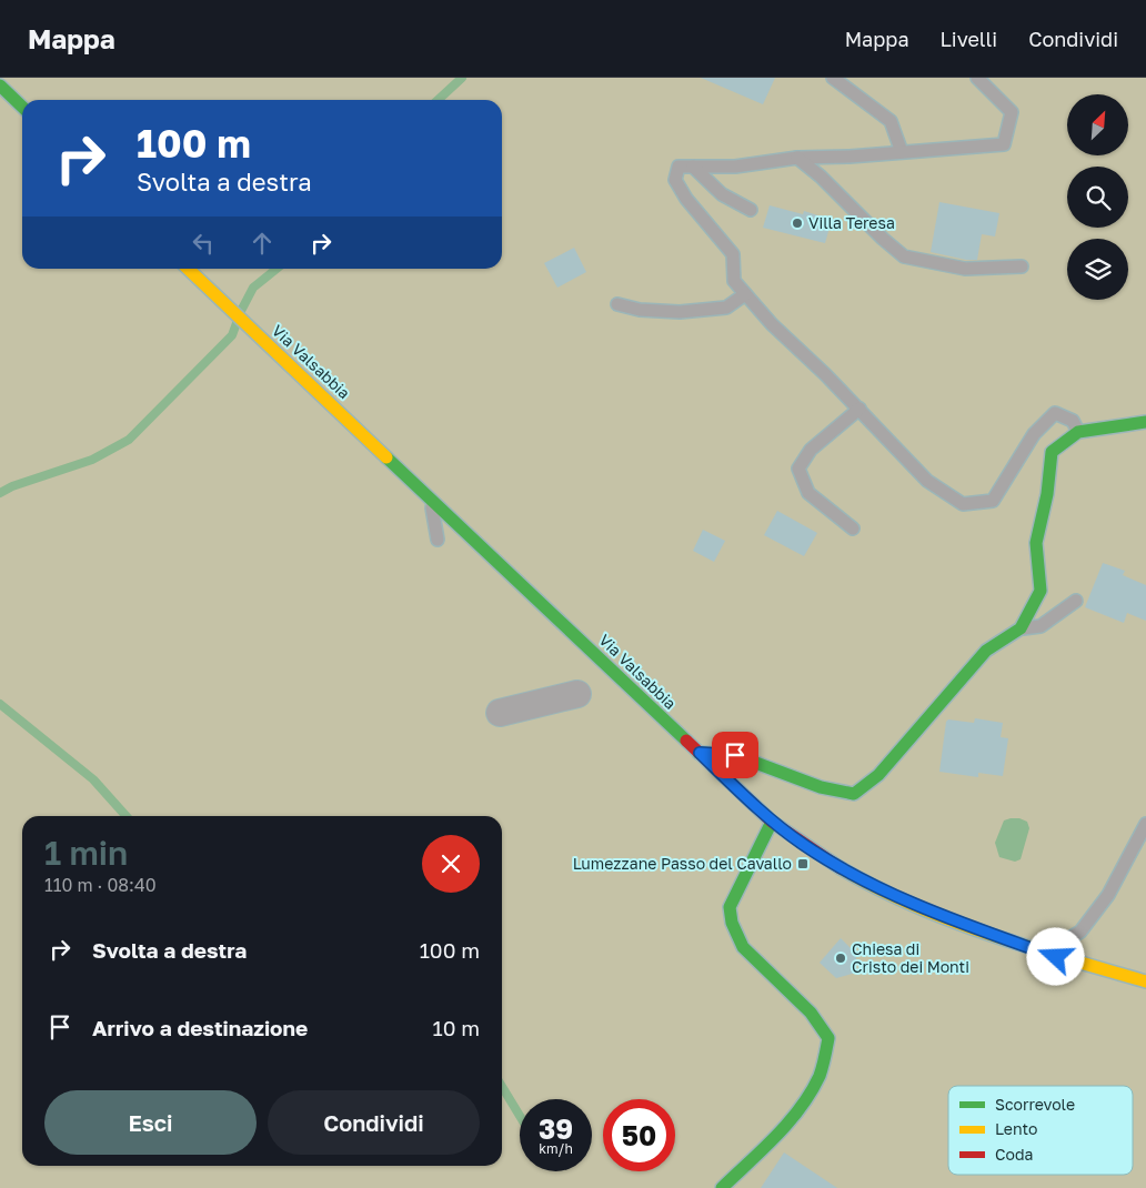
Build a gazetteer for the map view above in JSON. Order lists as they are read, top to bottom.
{
  "streets": {
    "main road": ["Via Valsabbia"]
  },
  "places": {
    "other": ["Villa Teresa", "Chiesa di Cristo dei Monti"],
    "transit": ["Lumezzane Passo del Cavallo"]
  },
  "legend": ["Scorrevole", "Lento", "Coda"],
  "north": "top right",
  "page": {
    "header": "Mappa",
    "nav": ["Mappa", "Livelli", "Condividi"],
    "turn": ["100 m", "Svolta a destra"],
    "heading": ["1 min", "110 m · 08:40"],
    "list": [
      {
        "name": "Svolta a destra",
        "value": "100 m"
      },
      {
        "name": "Arrivo a destinazione",
        "value": "10 m"
      }
    ],
    "buttons": ["Esci", "Condividi"],
    "speed": "39 km/h",
    "limit": "50"
  }
}
